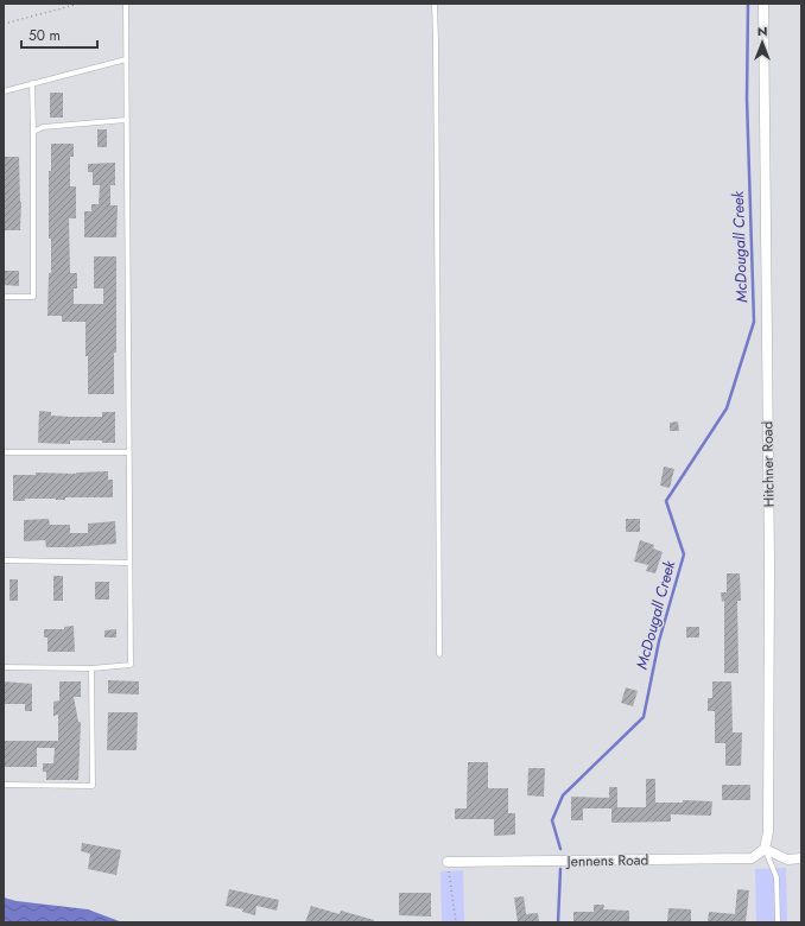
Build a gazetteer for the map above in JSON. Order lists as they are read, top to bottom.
{
  "streets": {
    "street": ["Hitchner Road", "Jennens Road"]
  },
  "crossings": [
    ["Hitchner Road", "Jennens Road"]
  ],
  "water": ["McDougall Creek"],
  "scale_bar": "50 m",
  "north": "top"
}
